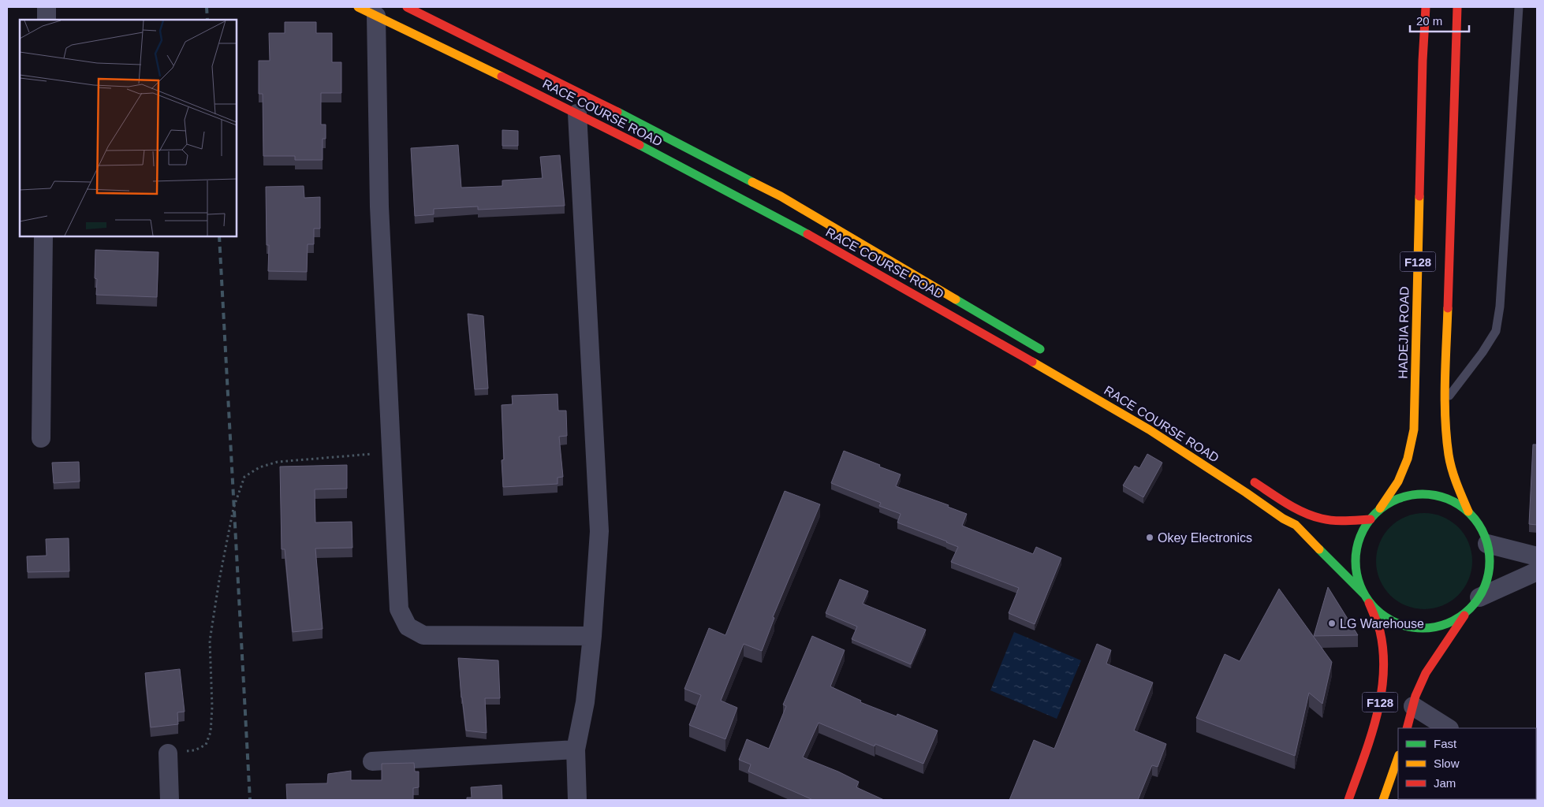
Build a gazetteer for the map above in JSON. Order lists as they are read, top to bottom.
{
  "streets": {
    "street": ["RACE COURSE ROAD", "F128", "HADEJIA ROAD"]
  },
  "crossings": [
    ["RACE COURSE ROAD", "F128"],
    ["RACE COURSE ROAD", "HADEJIA ROAD"],
    ["F128", "HADEJIA ROAD"]
  ],
  "places": ["Okey Electronics", "LG Warehouse"],
  "legend": ["Fast", "Slow", "Jam"],
  "scale_bar": "20 m"
}
